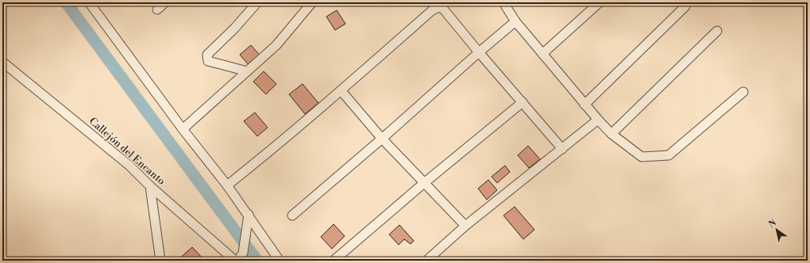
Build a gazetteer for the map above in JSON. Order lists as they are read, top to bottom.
{
  "streets": {
    "street": ["Callejón del Encanto"]
  },
  "north": "top left"
}
